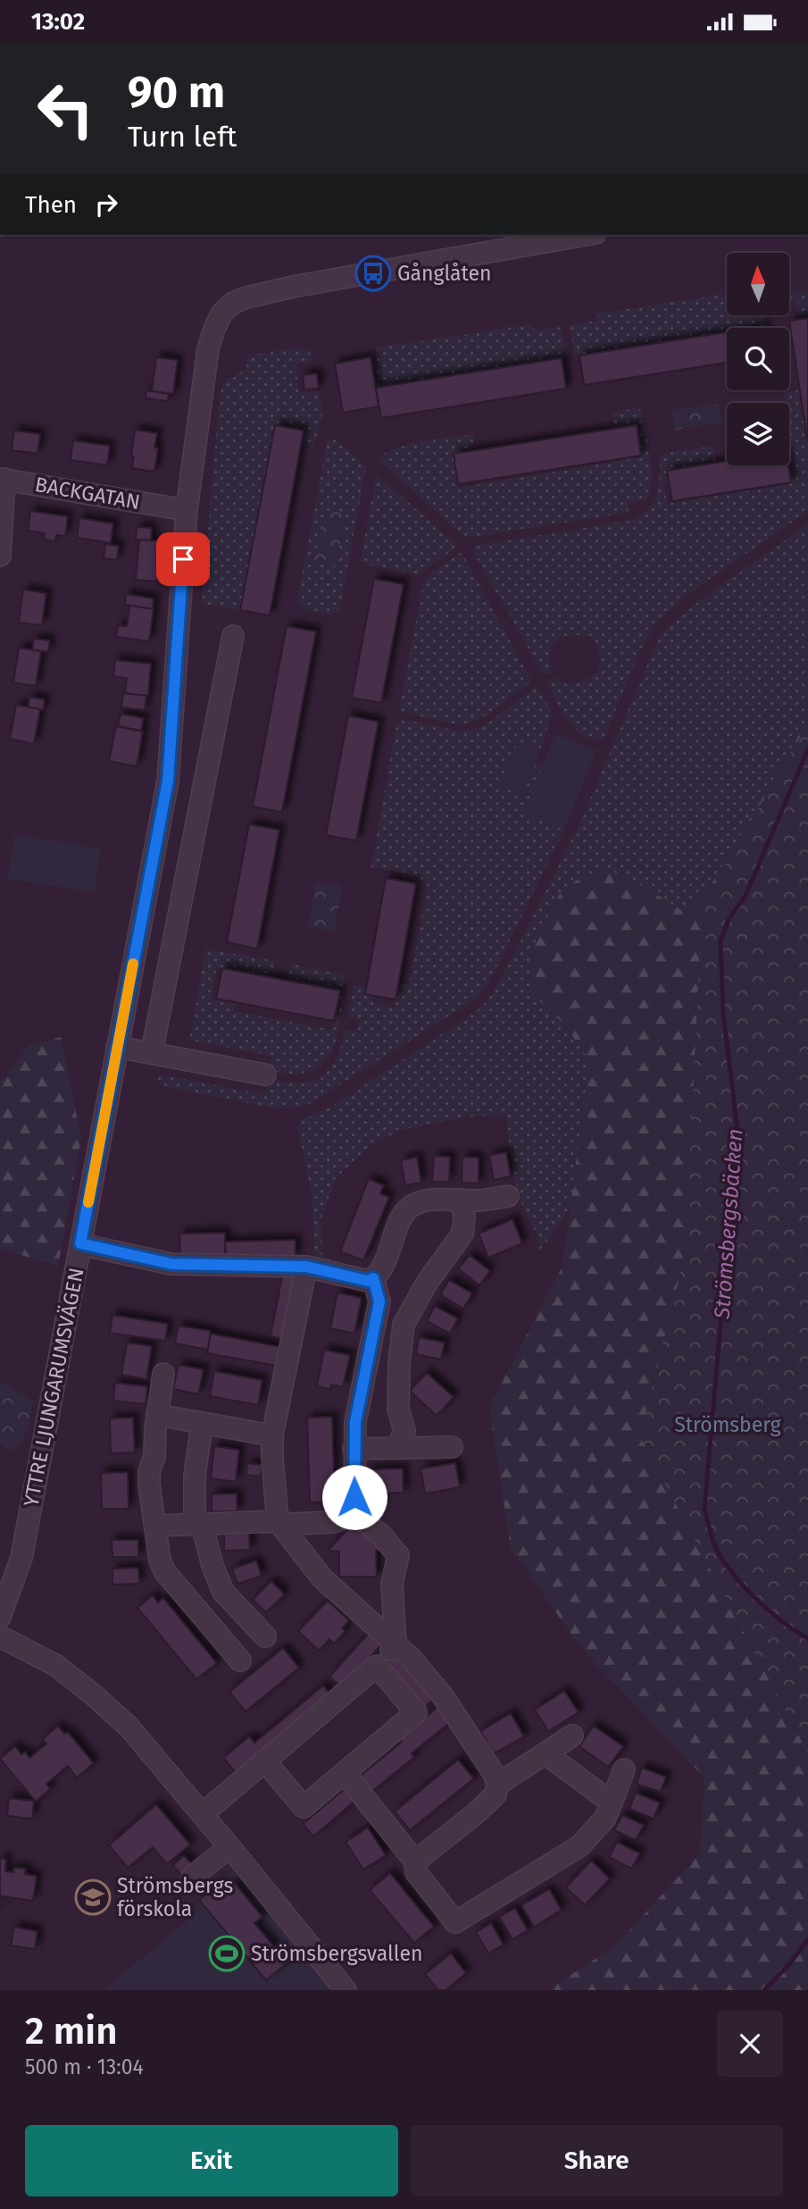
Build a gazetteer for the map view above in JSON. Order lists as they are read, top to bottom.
{
  "streets": {
    "street": ["BACKGATAN", "YTTRE LJUNGARUMSVÄGEN"]
  },
  "water": ["Strömsbergsbäcken"],
  "parks": ["Strömsberg"],
  "places": {
    "bus stop": ["Gånglåten"],
    "school or university": ["Strömsbergs förskola"],
    "sports": ["Strömsbergsvallen"]
  },
  "north": "top",
  "page": {
    "status": "13:02",
    "turn": ["90 m", "Turn left"],
    "then": "Then",
    "heading": ["2 min", "500 m · 13:04"],
    "buttons": ["Exit", "Share"]
  }
}
